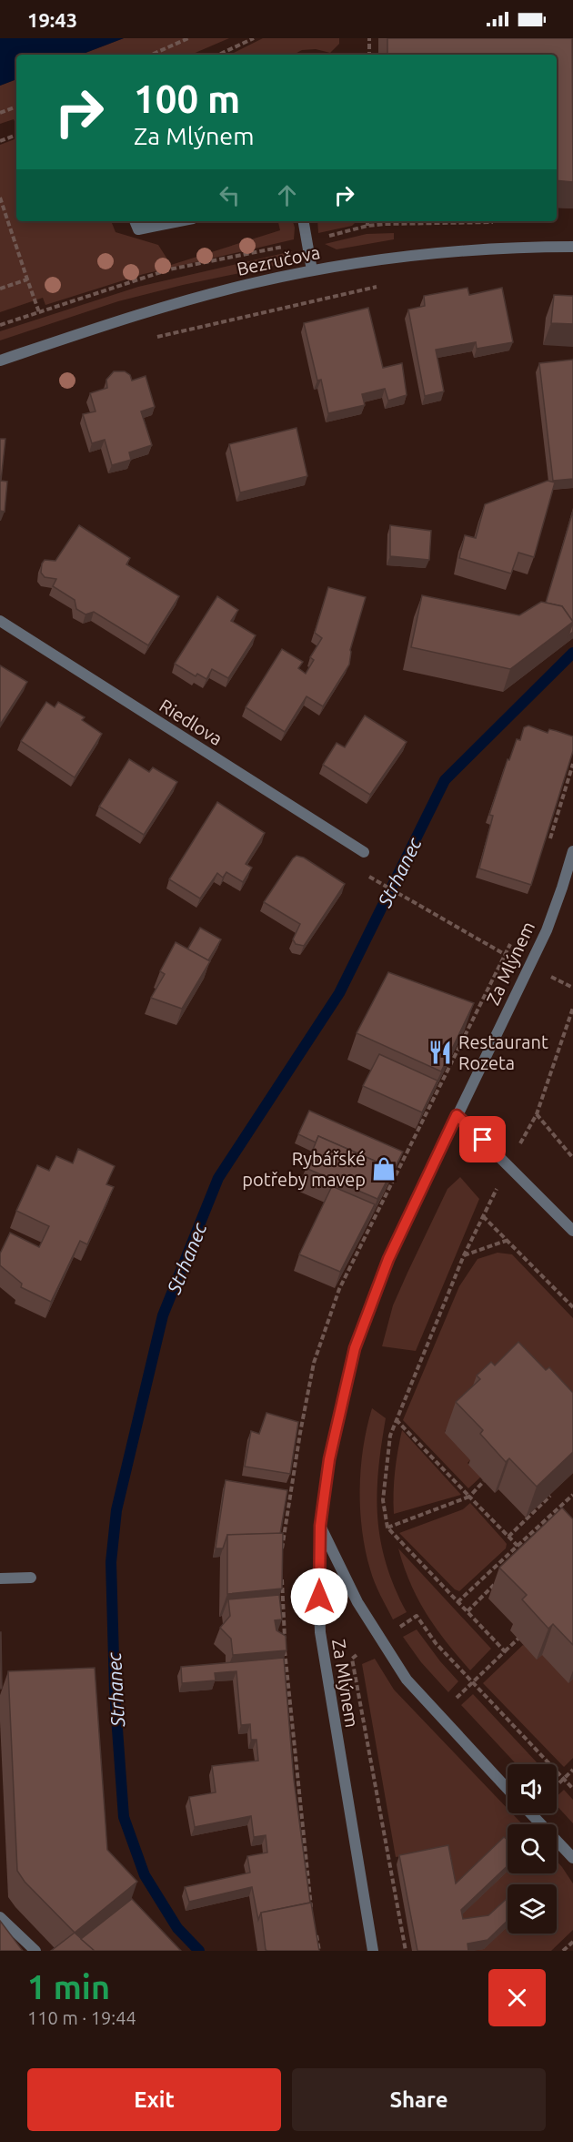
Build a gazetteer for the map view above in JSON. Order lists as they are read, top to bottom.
{
  "streets": {
    "street": ["Bezručova", "Riedlova", "Za Mlýnem"]
  },
  "water": ["Strhanec"],
  "places": {
    "restaurant": ["Restaurant Rozeta"],
    "shop": ["Rybářské potřeby mavep"]
  },
  "page": {
    "status": "19:43",
    "turn": ["100 m", "Za Mlýnem"],
    "heading": ["1 min", "110 m · 19:44"],
    "buttons": ["Exit", "Share"]
  }
}
